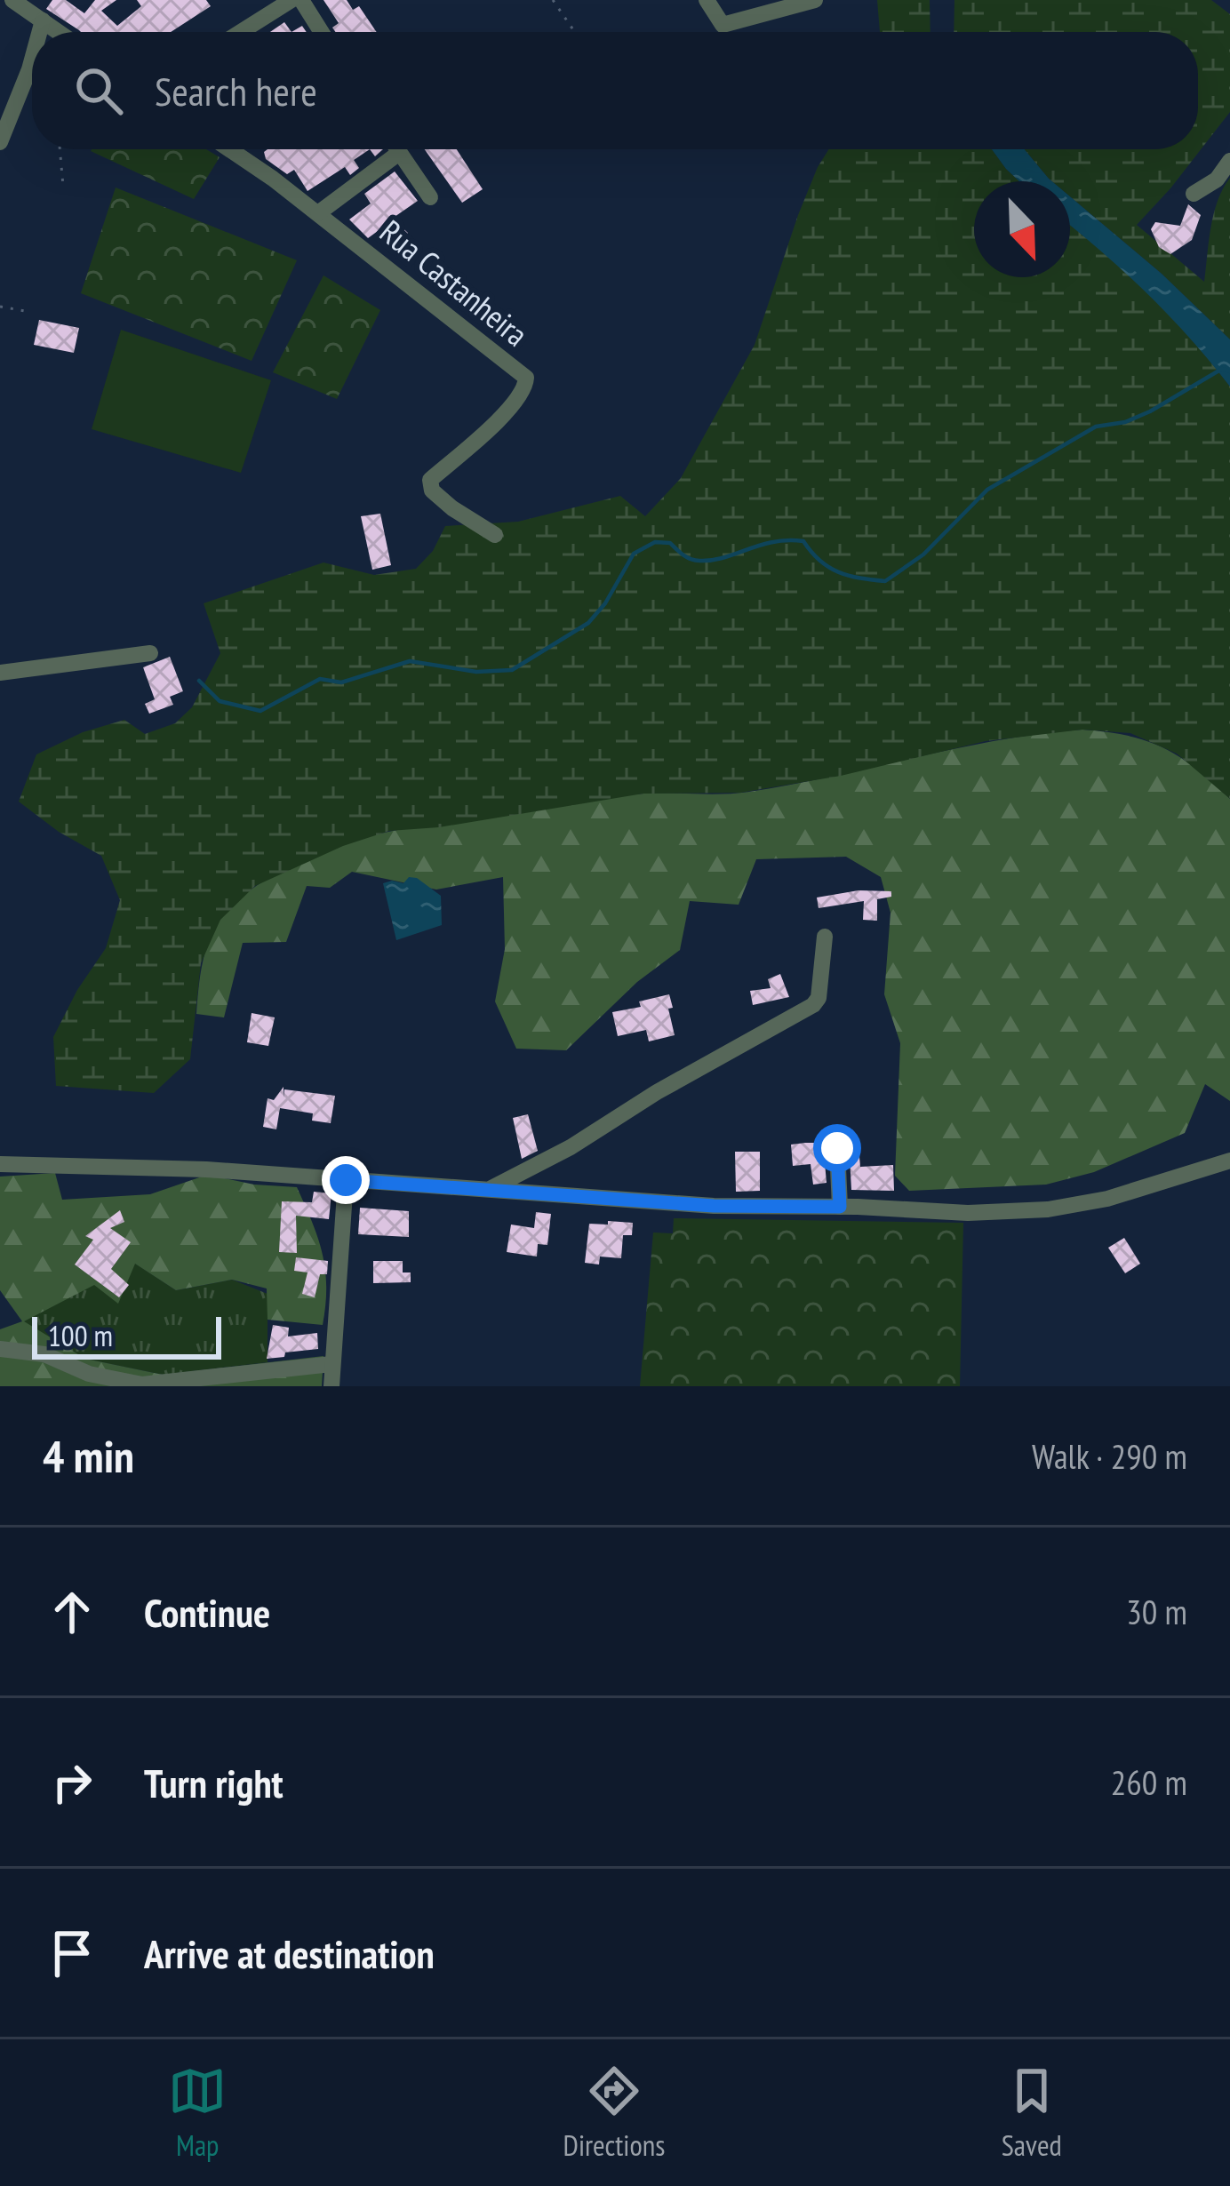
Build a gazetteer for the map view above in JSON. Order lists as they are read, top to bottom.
{
  "streets": {
    "street": ["Rua Castanheira"]
  },
  "scale_bar": "100 m",
  "north": "bottom right",
  "page": {
    "search": "Search here",
    "scale": "100 m",
    "heading": ["4 min", "Walk · 290 m"],
    "list": [
      ["Continue", "30 m"],
      ["Turn right", "260 m"],
      "Arrive at destination"
    ],
    "nav": ["Map", "Directions", "Saved"]
  }
}
